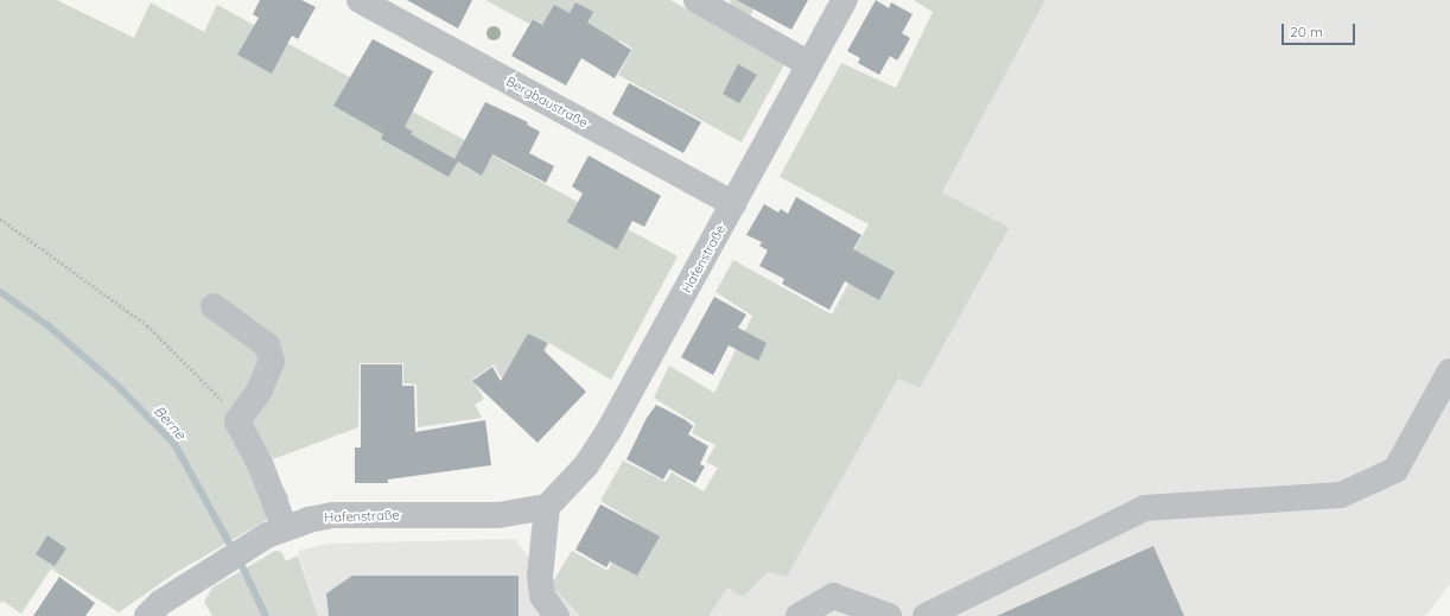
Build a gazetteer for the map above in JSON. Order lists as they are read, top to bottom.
{
  "streets": {
    "street": ["Bergbaustraße", "Hafenstraße"]
  },
  "crossings": [
    ["Bergbaustraße", "Hafenstraße"]
  ],
  "water": ["Berne"],
  "scale_bar": "20 m"
}
